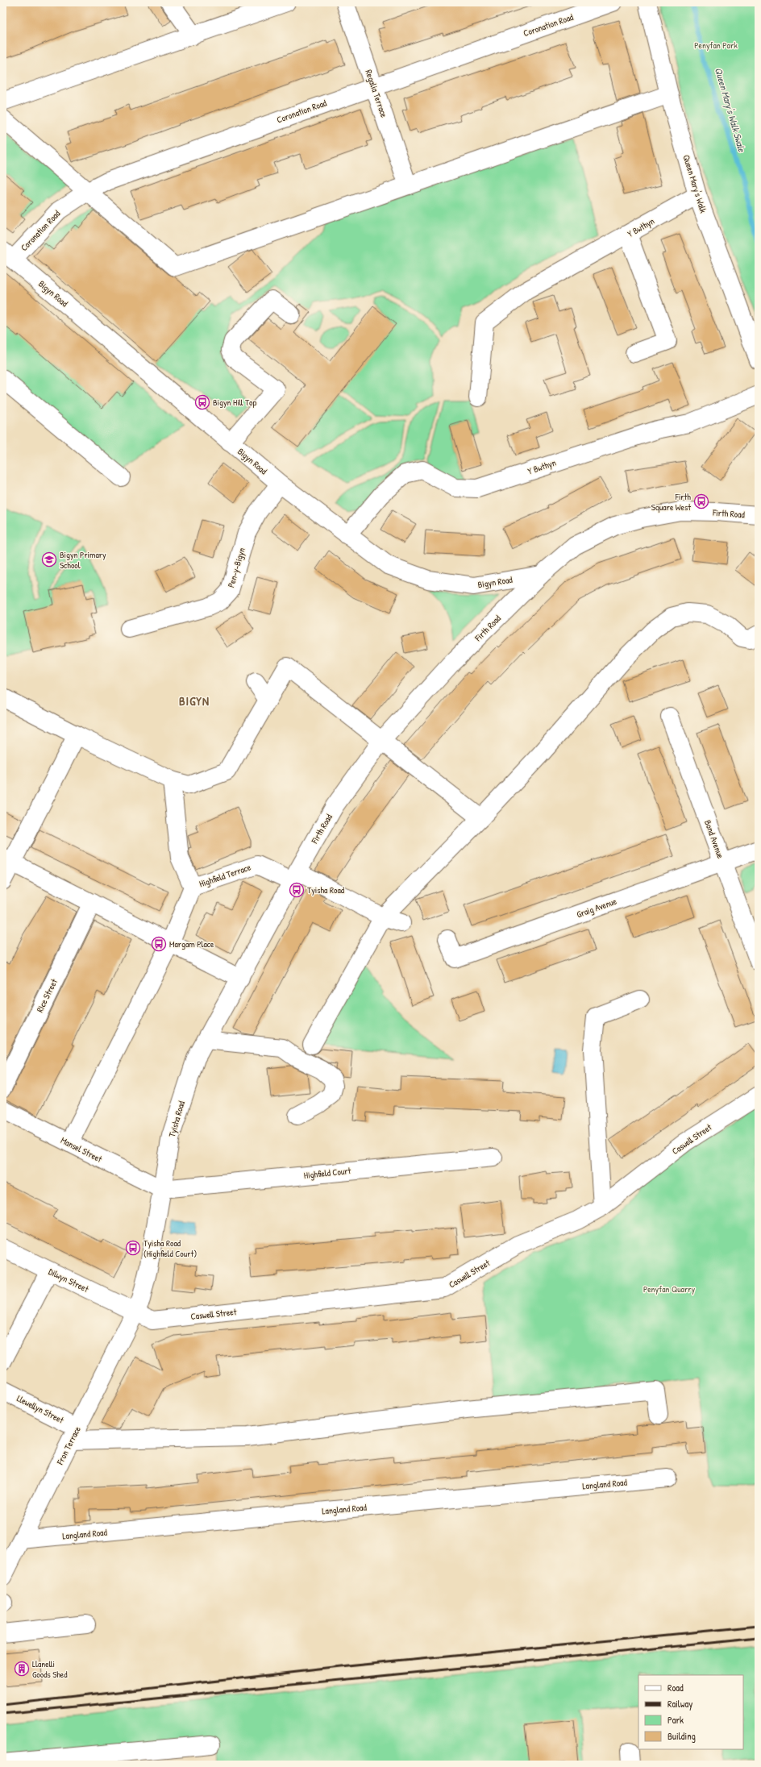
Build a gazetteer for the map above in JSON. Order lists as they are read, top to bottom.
{
  "streets": {
    "street": [
      "Coronation Road",
      "Regalia Terrace",
      "Queen Mary's Walk",
      "Y Bwthyn",
      "Bigyn Road",
      "Firth Road",
      "Pen-y-Bigyn",
      "Bond Avenue",
      "Highfield Terrace",
      "Graig Avenue",
      "Rice Street",
      "Tyisha Road",
      "Caswell Street",
      "Mansel Street",
      "Highfield Court",
      "Dilwyn Street",
      "Llewellyn Street",
      "Fron Terrace",
      "Langland Road"
    ]
  },
  "crossings": [
    ["Coronation Road", "Regalia Terrace"],
    ["Coronation Road", "Bigyn Road"],
    ["Queen Mary's Walk", "Y Bwthyn"],
    ["Y Bwthyn", "Bigyn Road"],
    ["Bigyn Road", "Firth Road"],
    ["Bigyn Road", "Pen-y-Bigyn"],
    ["Firth Road", "Highfield Terrace"],
    ["Firth Road", "Tyisha Road"],
    ["Bond Avenue", "Graig Avenue"],
    ["Highfield Terrace", "Tyisha Road"],
    ["Tyisha Road", "Caswell Street"],
    ["Tyisha Road", "Mansel Street"],
    ["Tyisha Road", "Highfield Court"],
    ["Tyisha Road", "Dilwyn Street"],
    ["Tyisha Road", "Fron Terrace"],
    ["Caswell Street", "Dilwyn Street"],
    ["Caswell Street", "Fron Terrace"],
    ["Mansel Street", "Highfield Court"],
    ["Dilwyn Street", "Fron Terrace"],
    ["Llewellyn Street", "Fron Terrace"],
    ["Fron Terrace", "Langland Road"]
  ],
  "districts": ["BIGYN"],
  "water": ["Queen Mary's Walk Swale"],
  "parks": ["Penyfan Park", "Penyfan Quarry"],
  "places": {
    "bus stop": [
      "Bigyn Hill Top",
      "Firth Square West",
      "Tyisha Road",
      "Margam Place",
      "Tyisha Road (Highfield Court)"
    ],
    "school or university": ["Bigyn Primary School"],
    "building": ["Llanelli Goods Shed"]
  },
  "legend": [
    "Road",
    "Railway",
    "Park",
    "Building"
  ]
}
